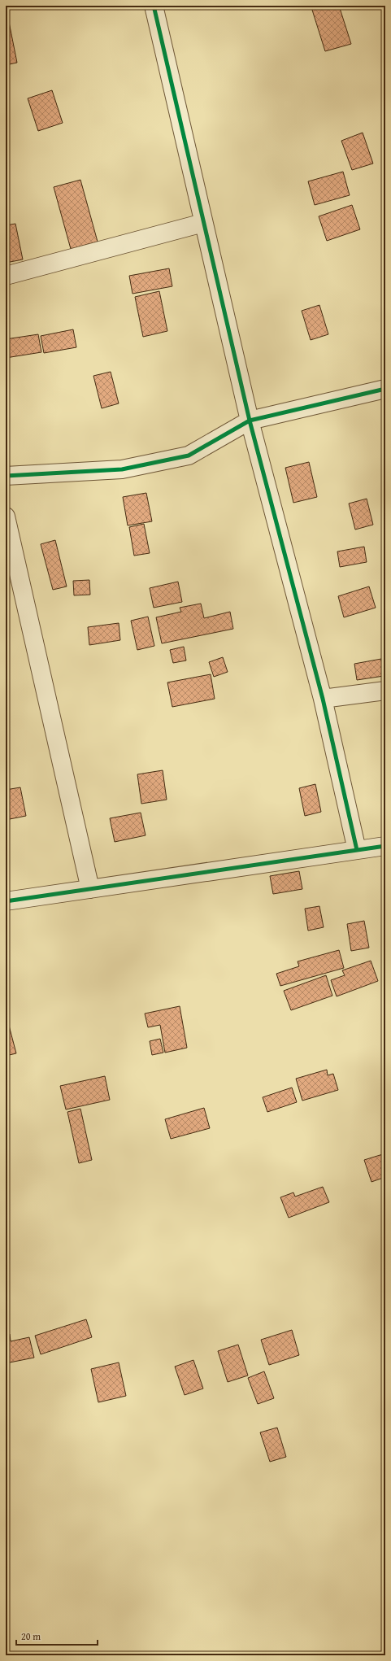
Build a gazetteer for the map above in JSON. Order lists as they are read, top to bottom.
{
  "scale_bar": "20 m"
}
